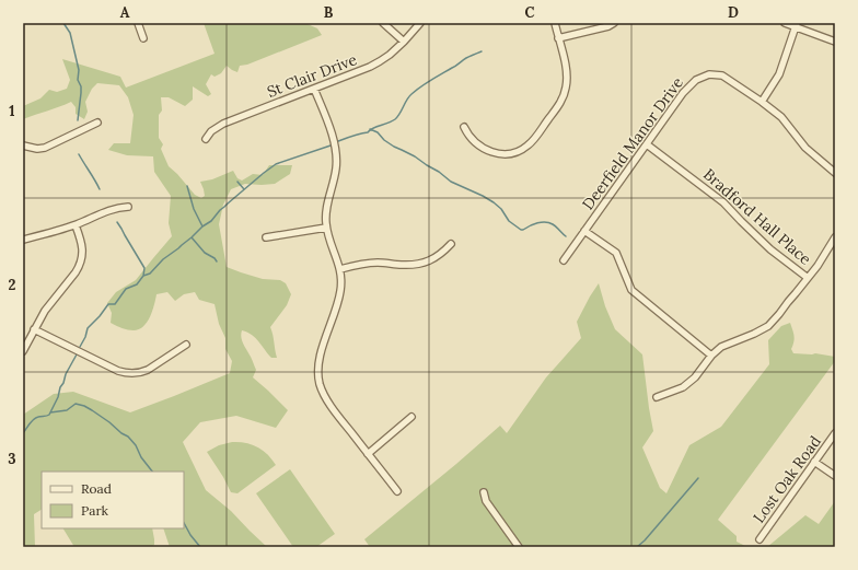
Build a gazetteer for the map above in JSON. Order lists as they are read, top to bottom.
{
  "streets": {
    "street": [
      "St Clair Drive",
      "Deerfield Manor Drive",
      "Bradford Hall Place",
      "Lost Oak Road"
    ]
  },
  "crossings": [
    ["Deerfield Manor Drive", "Bradford Hall Place"]
  ],
  "legend": ["Road", "Park"],
  "grid": {
    "columns": [
      "A",
      "B",
      "C",
      "D"
    ],
    "rows": ["1", "2", "3"]
  }
}
